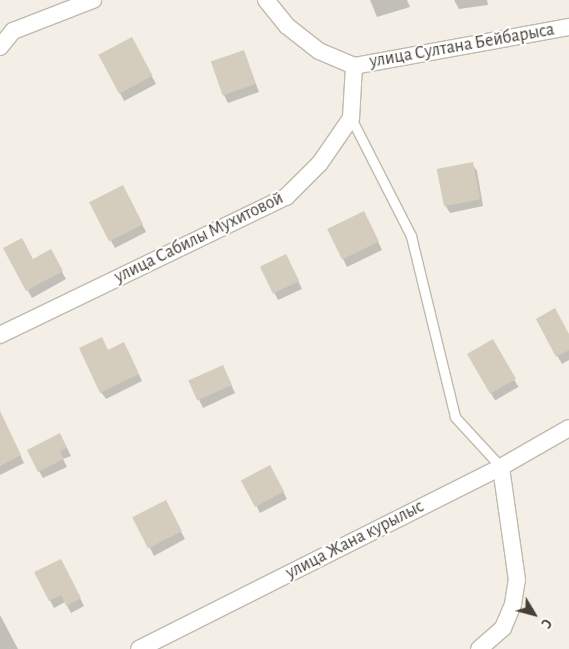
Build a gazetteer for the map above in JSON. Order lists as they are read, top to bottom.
{
  "streets": {
    "street": ["улица Султана Бейбарыса", "улица Сабилы Мухитовой", "улица Жана курылыс"]
  },
  "north": "bottom right"
}
